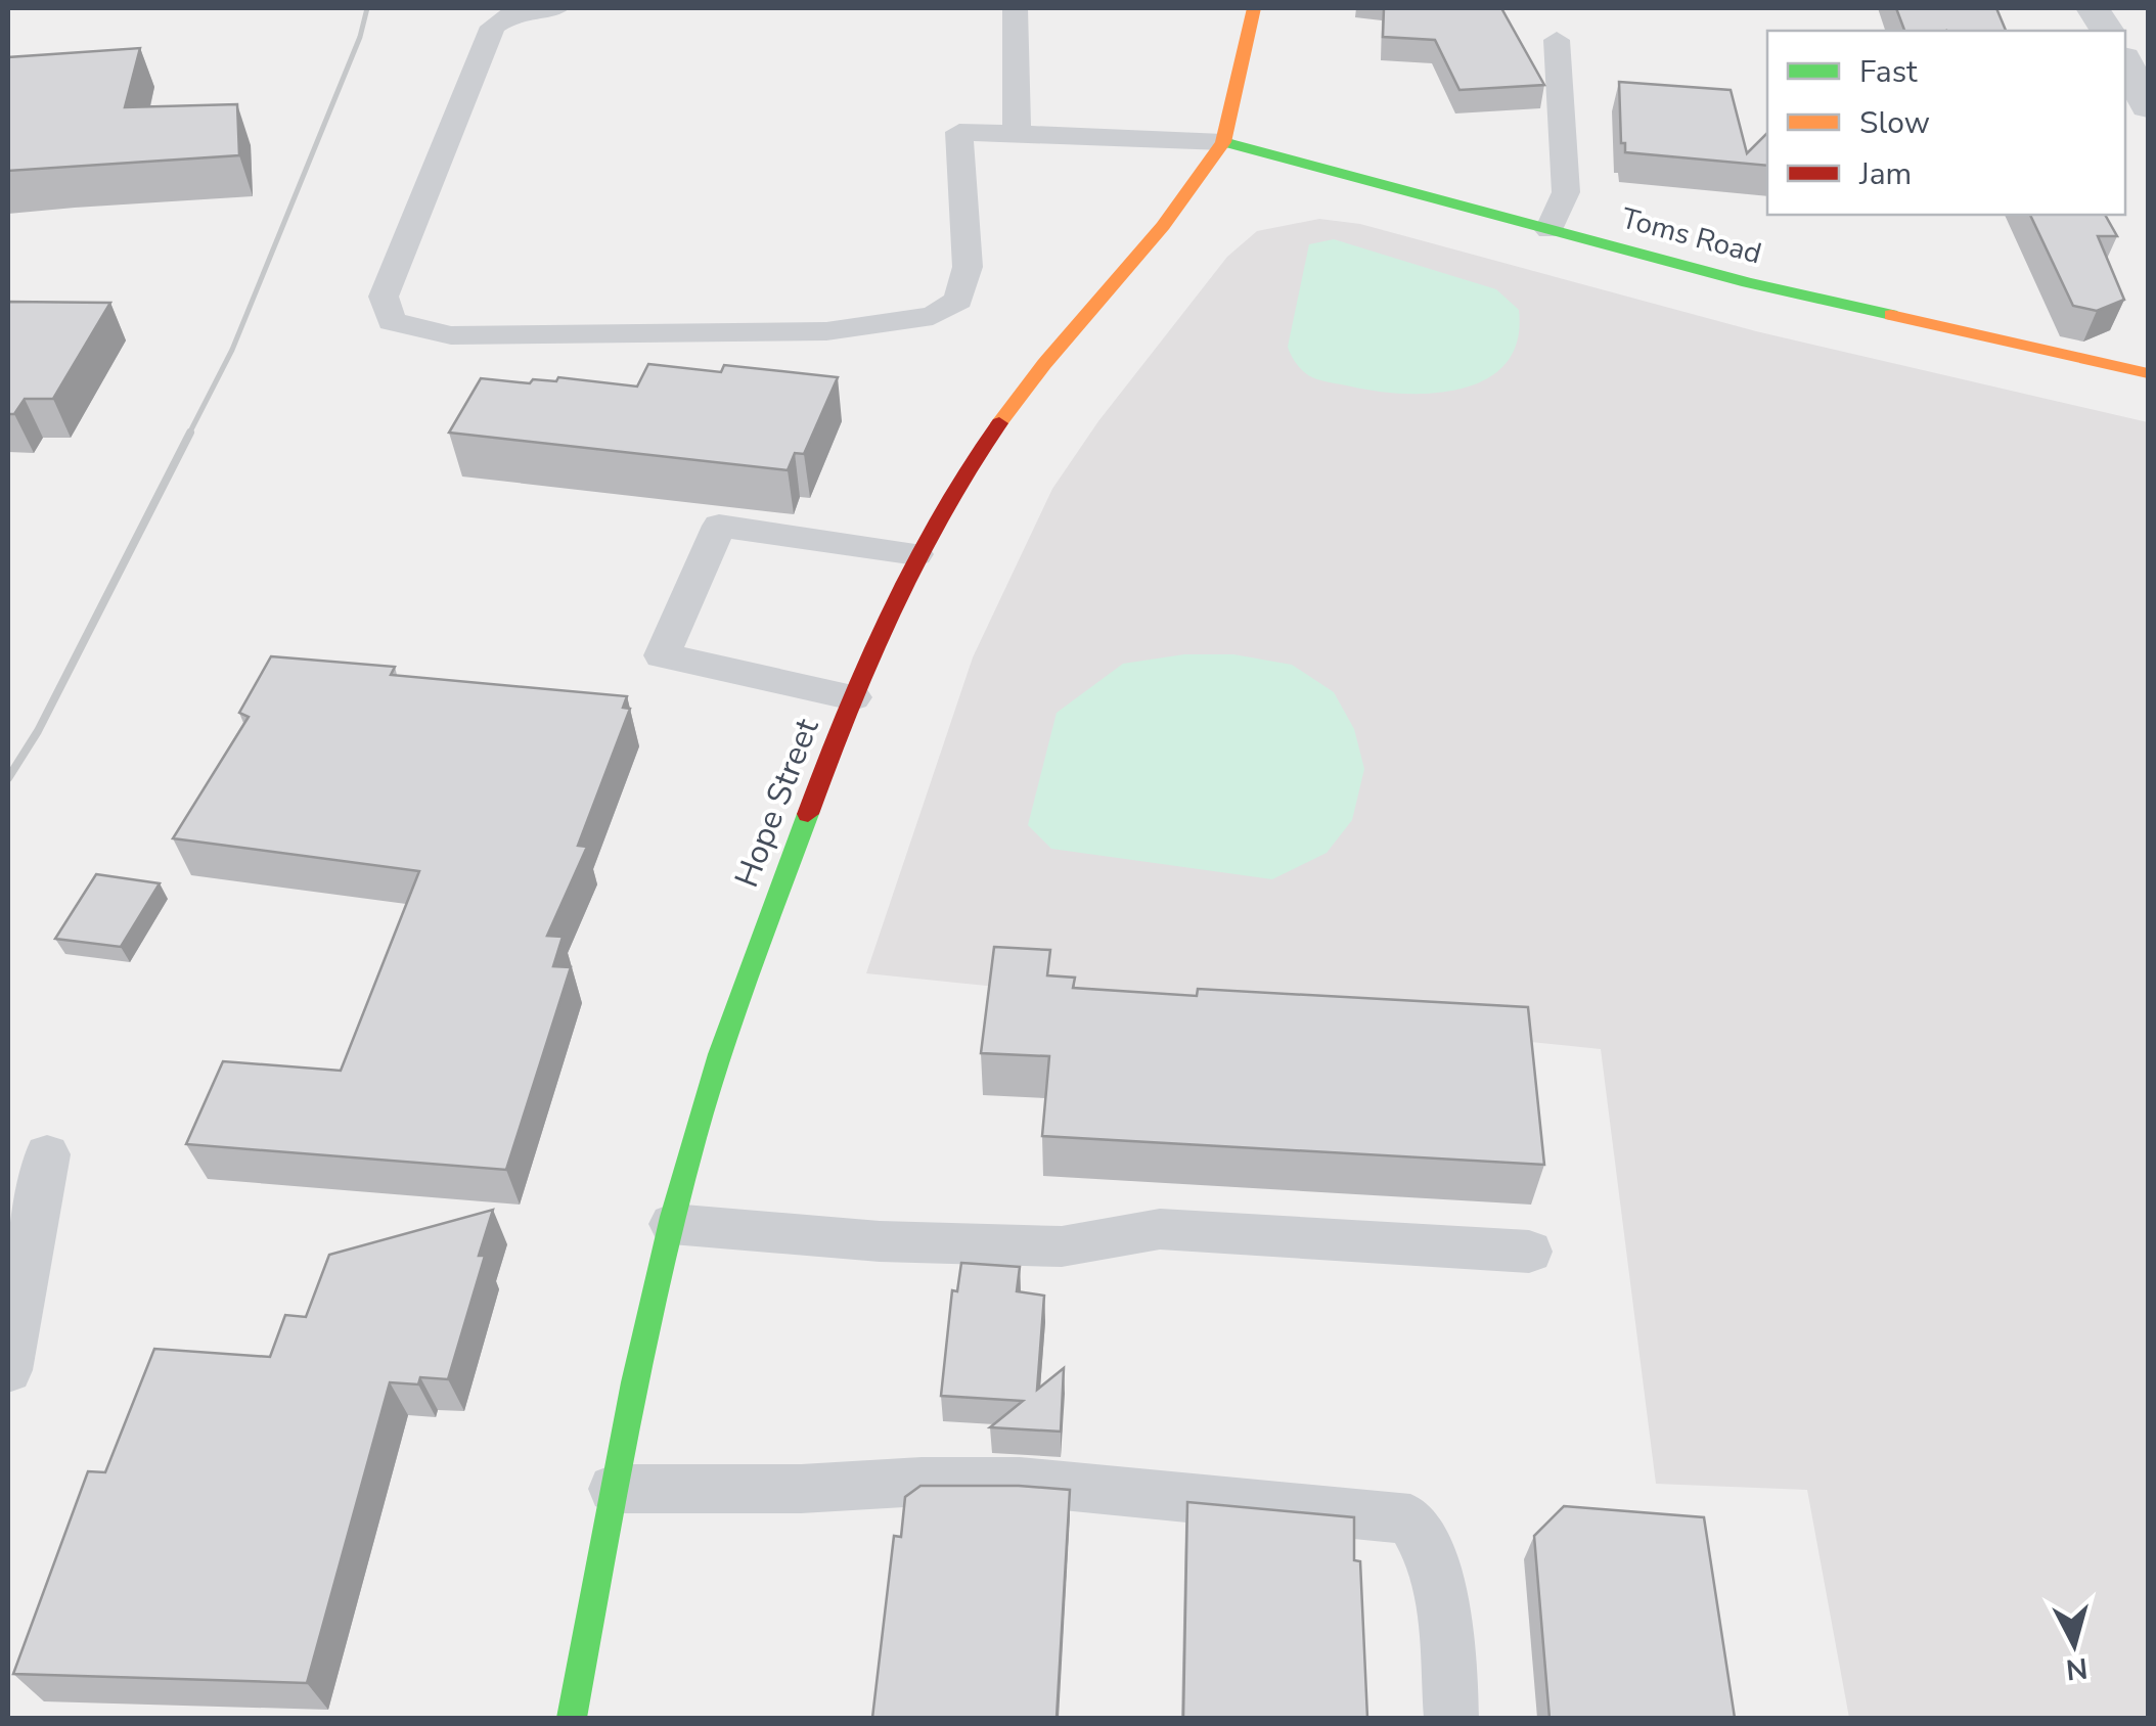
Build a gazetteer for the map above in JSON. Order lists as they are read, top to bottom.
{
  "streets": {
    "main road": ["Toms Road", "Hope Street"]
  },
  "crossings": [
    ["Toms Road", "Hope Street"]
  ],
  "legend": ["Fast", "Slow", "Jam"],
  "north": "bottom"
}
